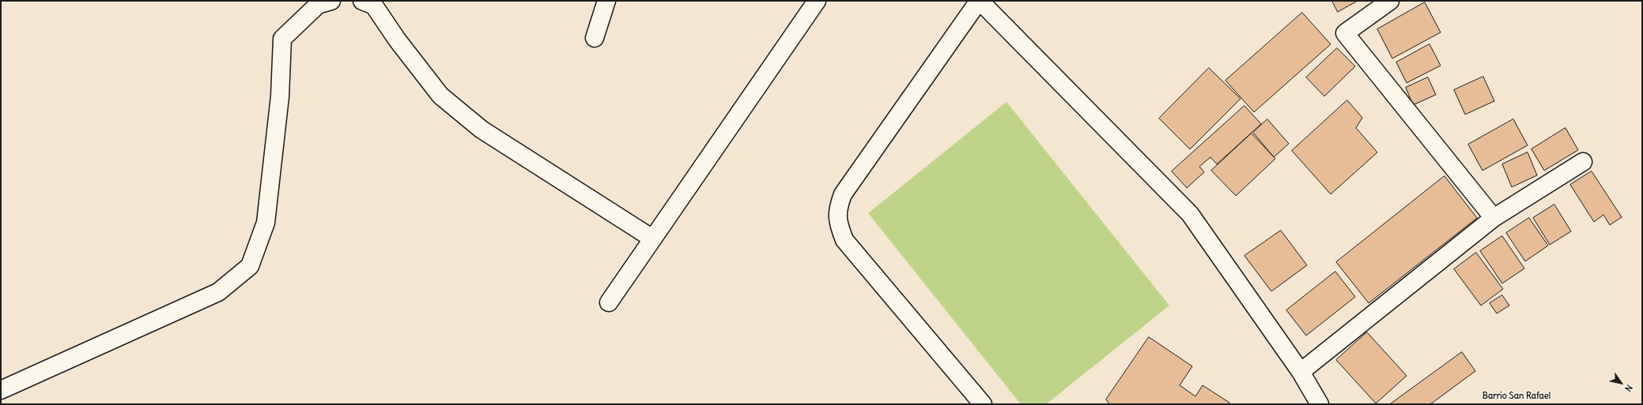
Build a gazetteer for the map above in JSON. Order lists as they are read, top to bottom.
{
  "districts": ["Barrio San Rafael"],
  "north": "bottom right"
}
